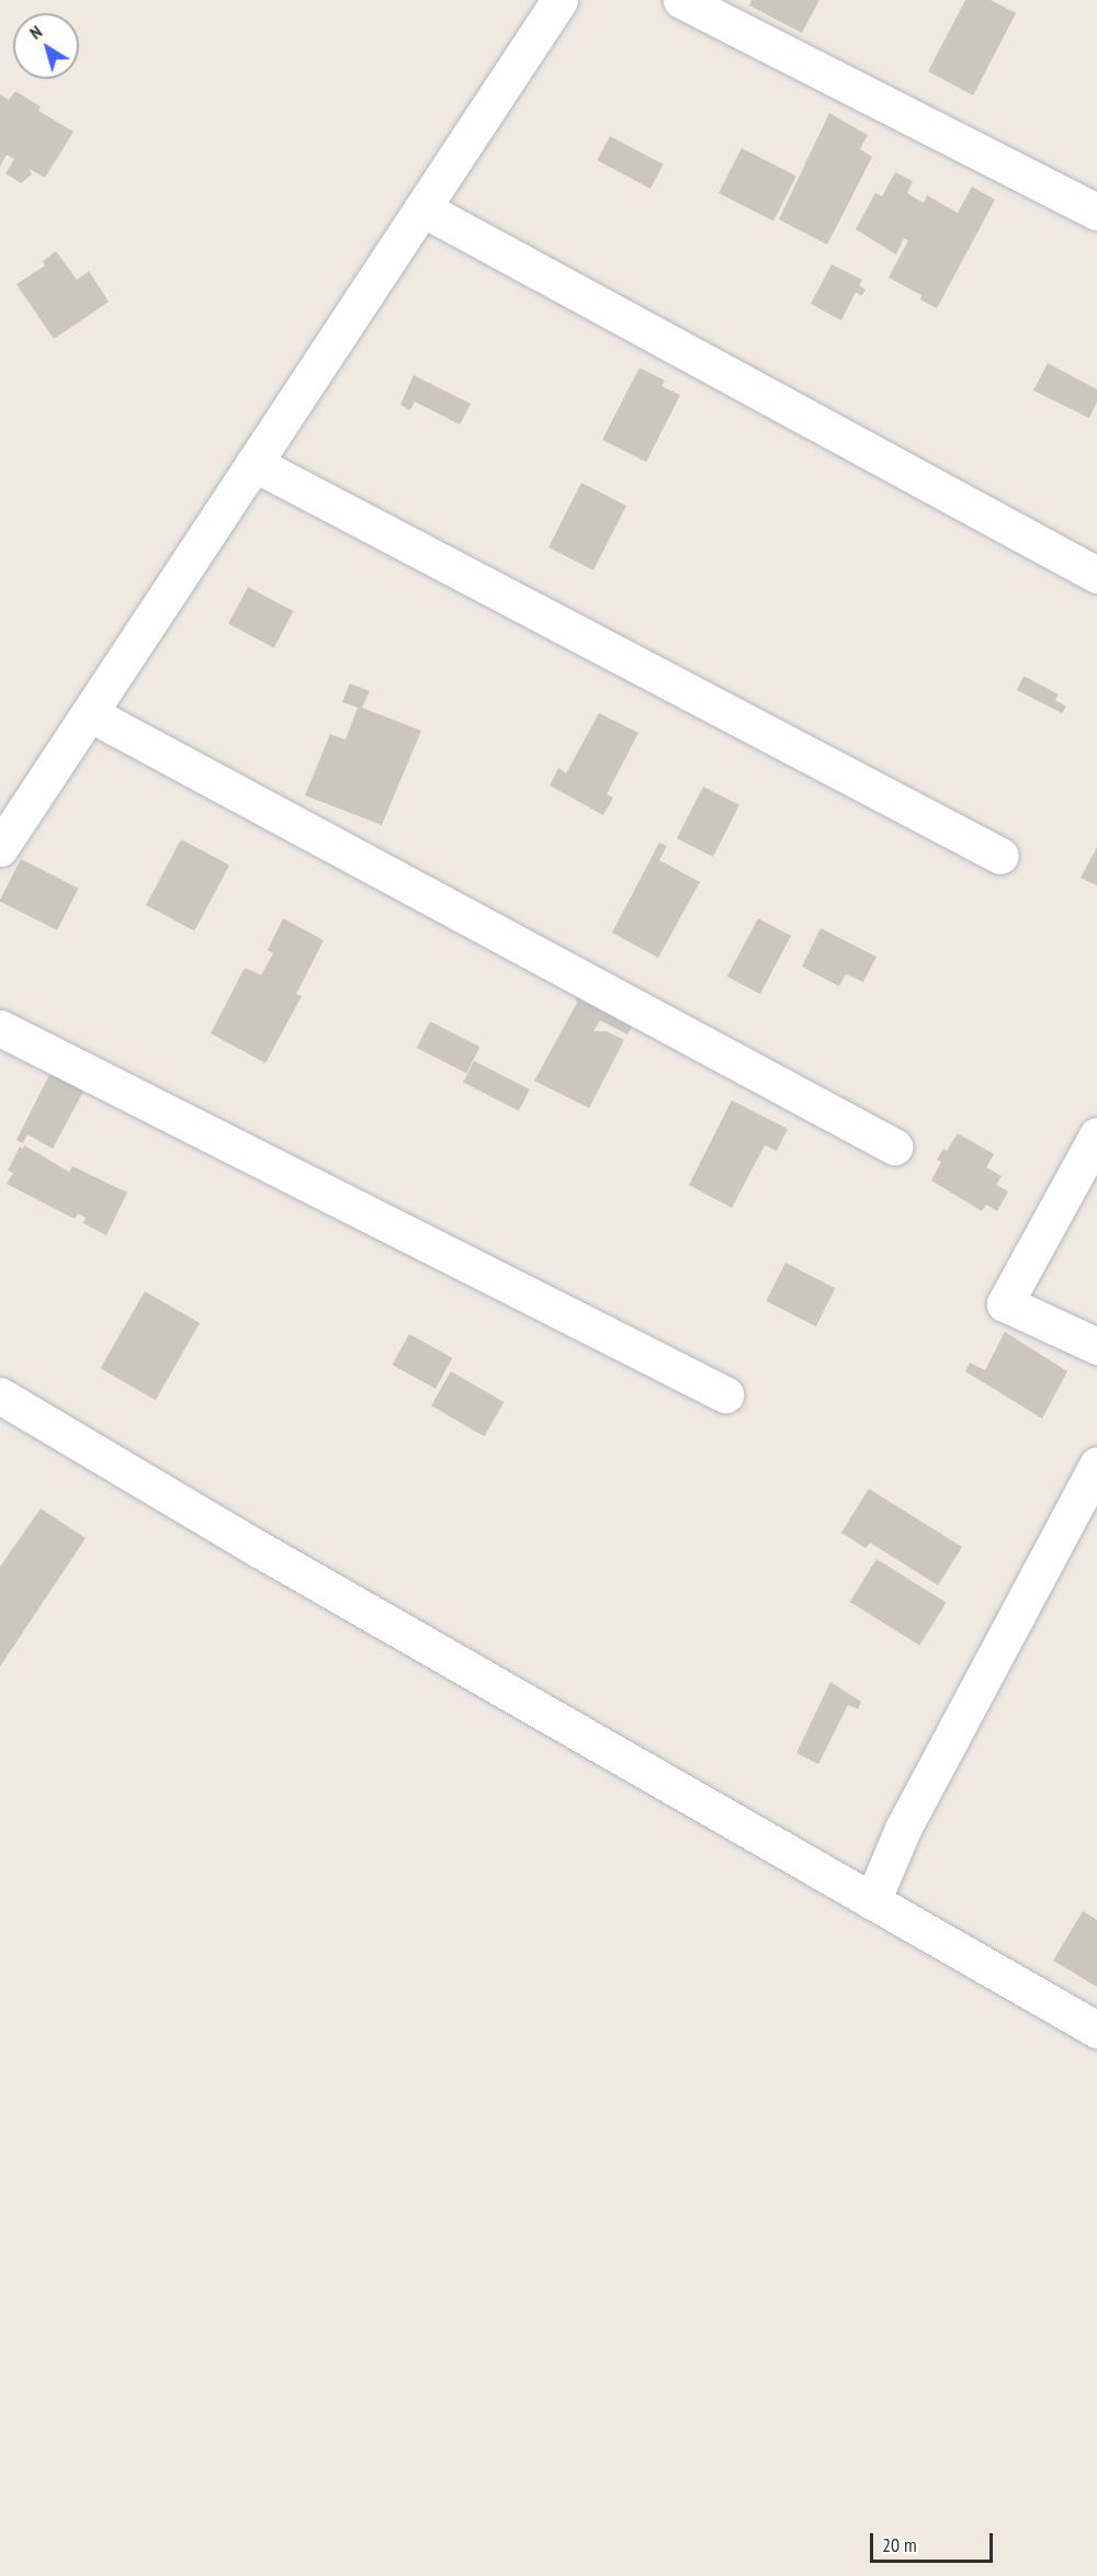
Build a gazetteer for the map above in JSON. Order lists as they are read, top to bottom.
{
  "scale_bar": "20 m",
  "north": "top left"
}
